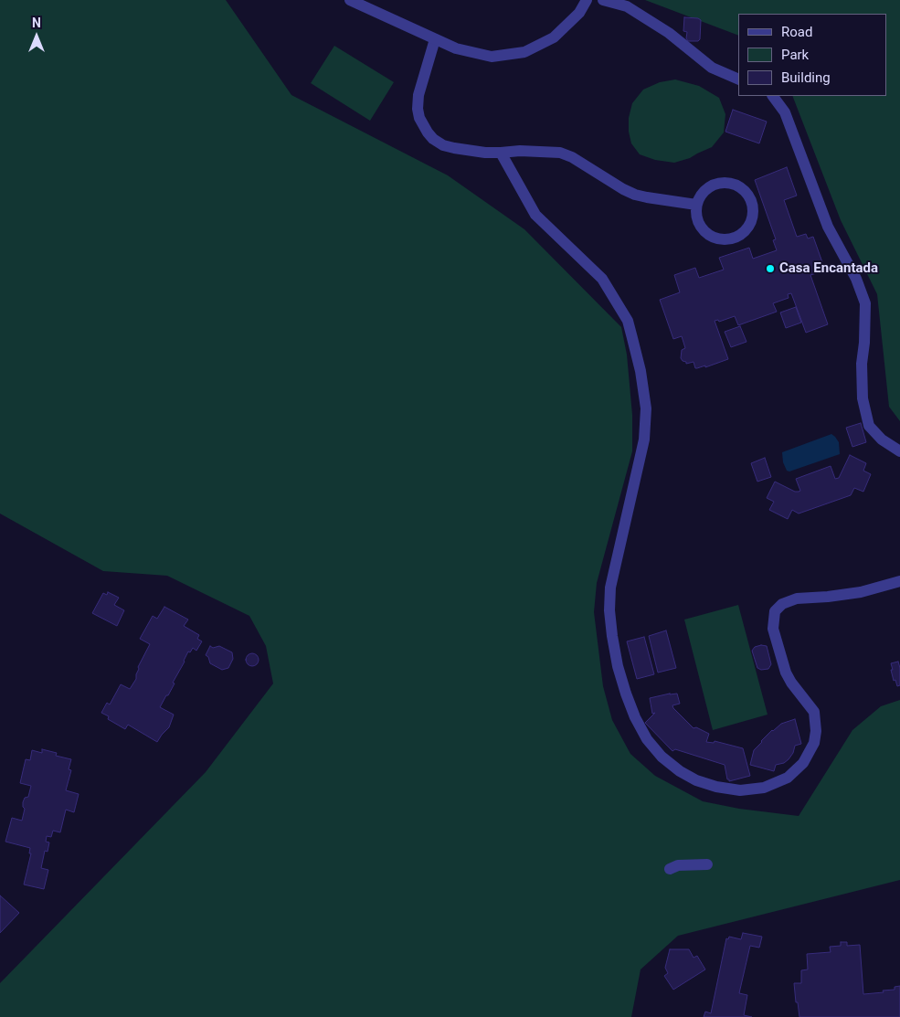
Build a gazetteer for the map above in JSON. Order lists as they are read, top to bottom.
{
  "places": ["Casa Encantada"],
  "legend": ["Road", "Park", "Building"],
  "north": "top"
}
